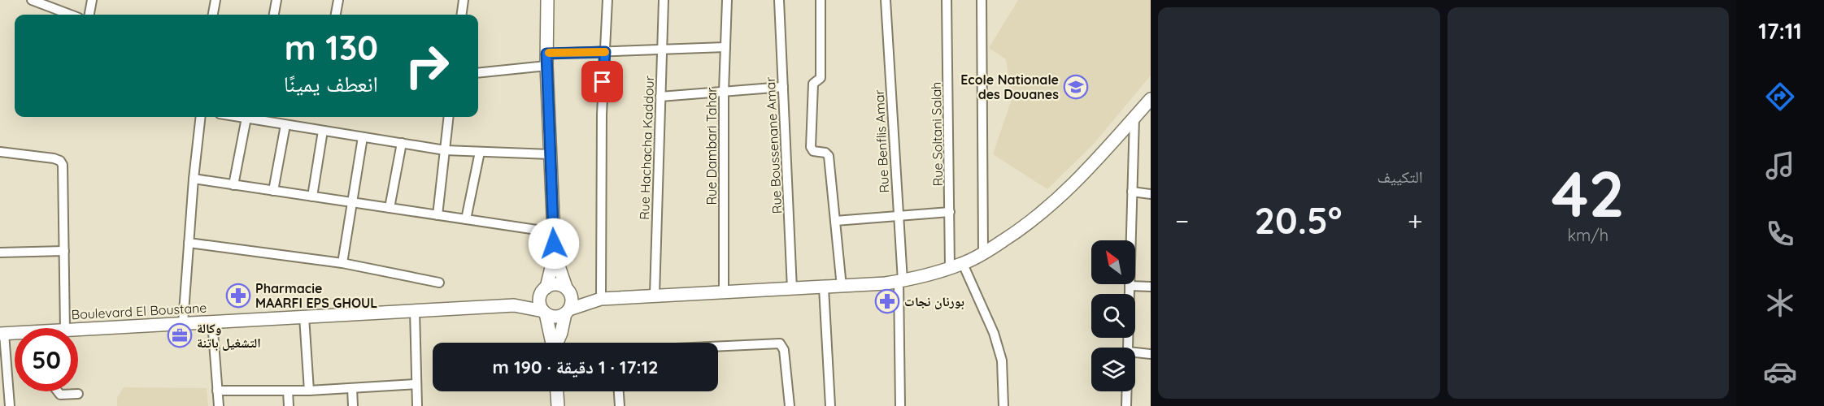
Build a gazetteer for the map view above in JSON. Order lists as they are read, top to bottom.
{
  "streets": {
    "main road": ["Boulevard El Boustane"],
    "street": [
      "Rue Soltani Salah",
      "Rue Benflis Amar",
      "Rue Boussenane Amar",
      "Rue Dambari Tahar",
      "Rue Hachacha Kaddour"
    ]
  },
  "places": {
    "school or university": ["Ecole Nationale des Douanes"],
    "pharmacy": ["Pharmacie MAARFI EPS GHOUL", "بورنان نجات"],
    "office": ["وكالة التشغيل باتنة"]
  },
  "north": "top left",
  "page": {
    "tabs": "17:11",
    "tile": [
      ["42", "km/h"],
      "التكييف"
    ],
    "turn": ["130 m", "انعطف يمينًا"],
    "heat": ["−", "20.5°", "+"],
    "limit": "50",
    "trip": "17:12 · 1 دقيقة · 190 m"
  }
}
